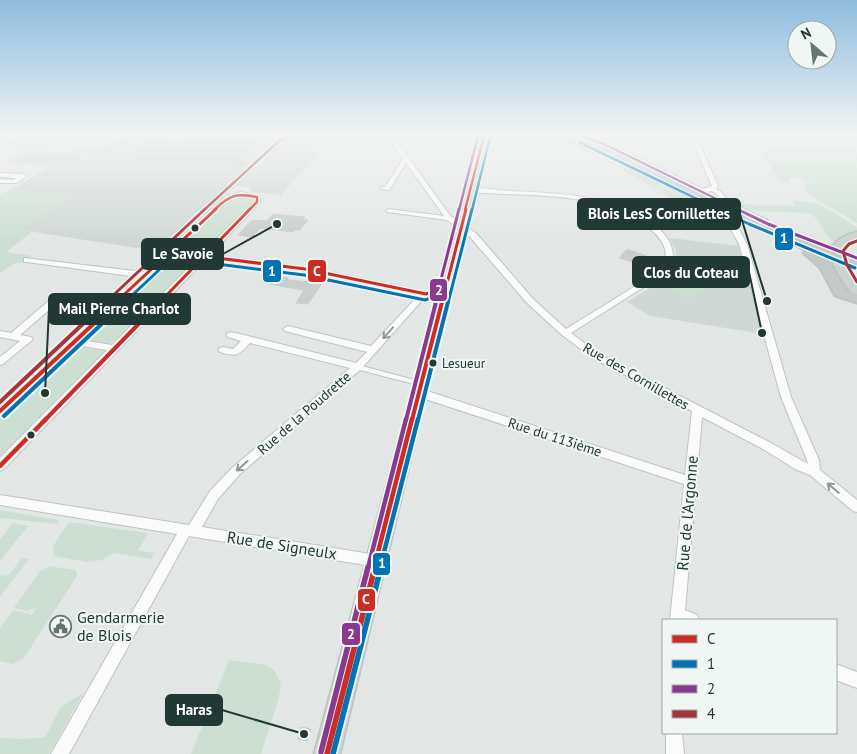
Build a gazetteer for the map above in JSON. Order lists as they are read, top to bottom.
{
  "streets": {
    "street": [
      "Rue des Cornillettes",
      "Rue de la Poudrette",
      "Rue du 113ième",
      "Rue de l'Argonne",
      "Rue de Signeulx"
    ]
  },
  "crossings": [
    ["Rue des Cornillettes", "Rue de l'Argonne"],
    ["Rue de la Poudrette", "Rue de Signeulx"],
    ["Rue du 113ième", "Rue de l'Argonne"]
  ],
  "one_way": ["Rue de la Poudrette"],
  "places": {
    "other": [
      "Le Savoie",
      "Blois LesS Cornillettes",
      "Clos du Coteau",
      "Lesueur",
      "Mail Pierre Charlot",
      "Haras"
    ],
    "public building": ["Gendarmerie de Blois"]
  },
  "lines": [
    "transit line C",
    "transit line 1",
    "transit line 2",
    "transit line 4"
  ],
  "legend": [
    "C",
    "1",
    "2",
    "4"
  ],
  "north": "top left"
}
